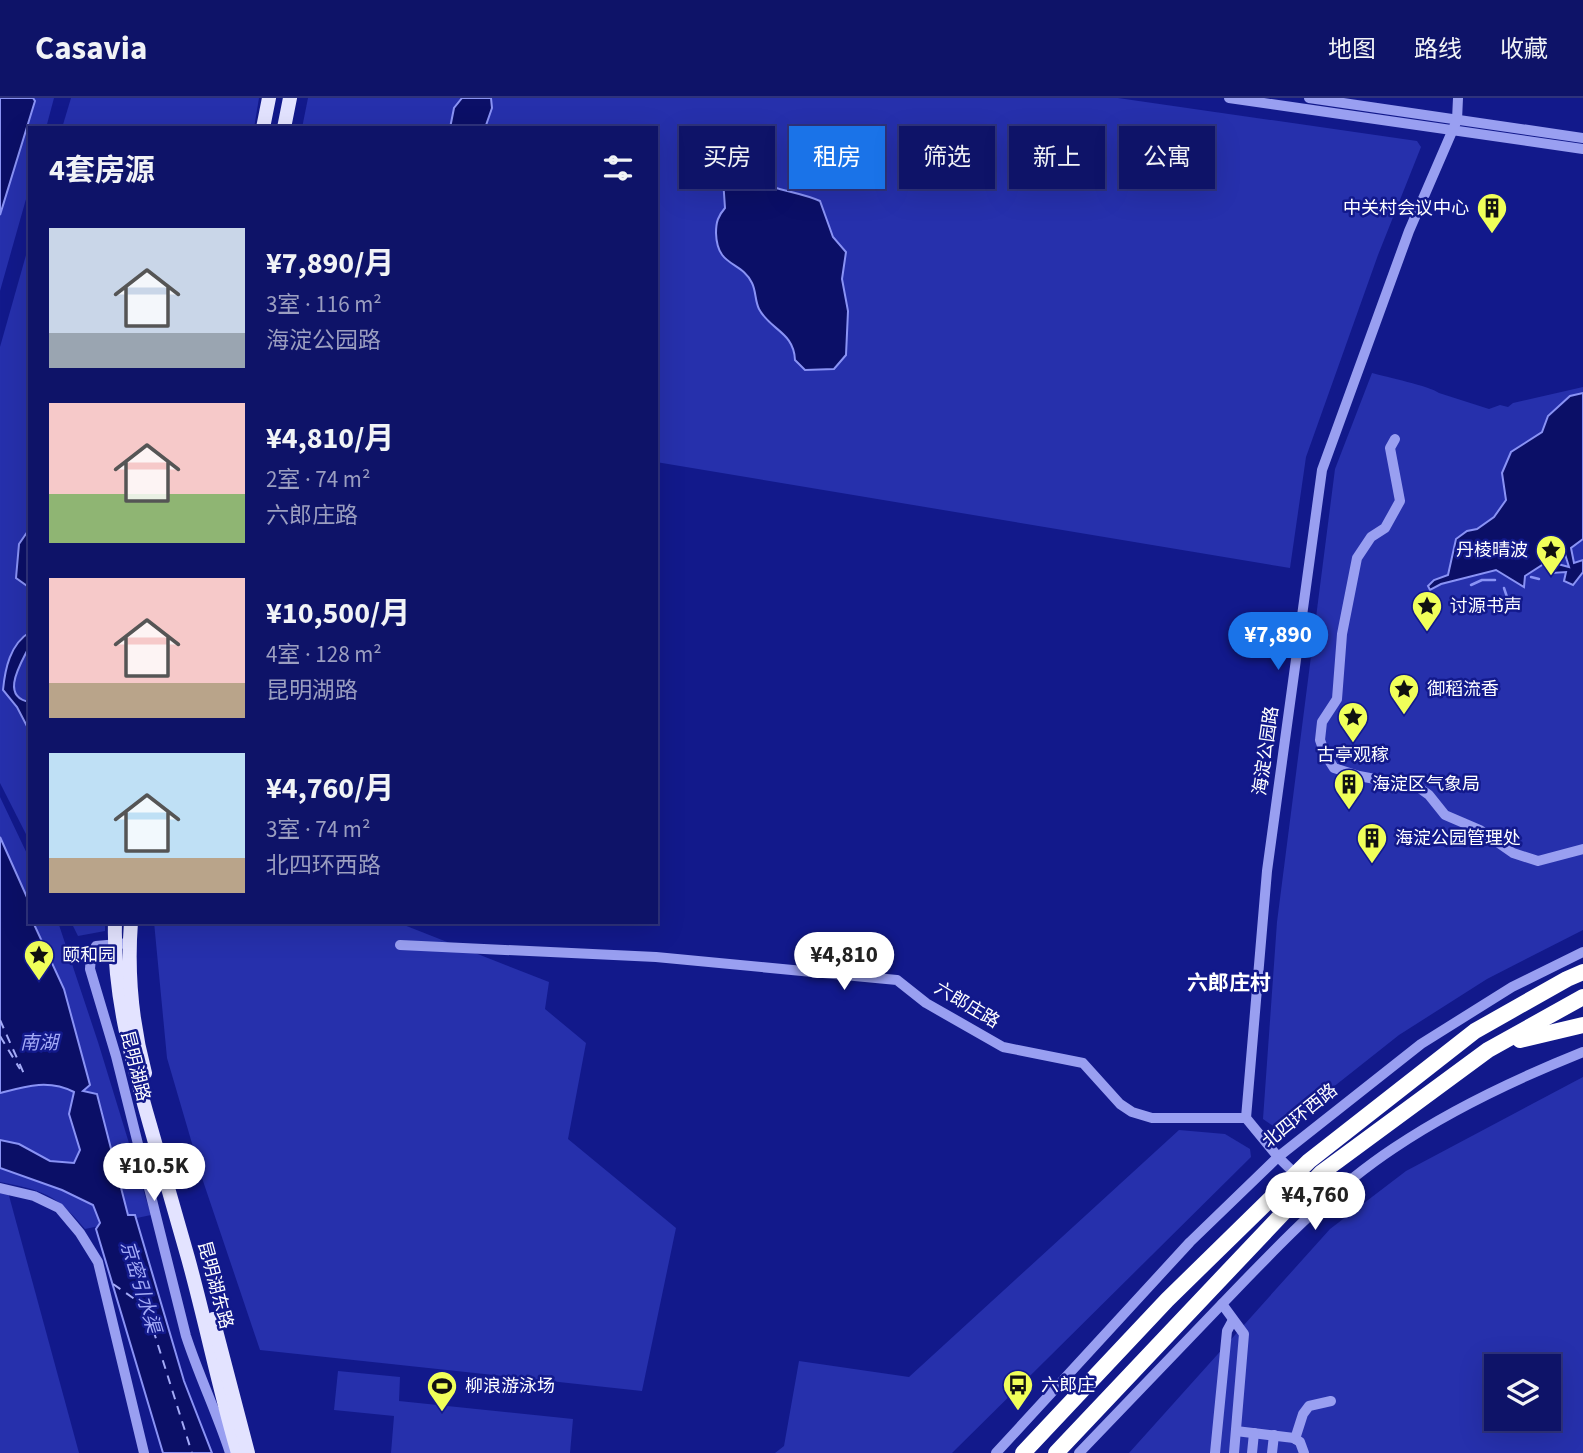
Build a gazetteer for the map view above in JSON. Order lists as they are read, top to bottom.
{
  "streets": {
    "main road": ["昆明湖东路"],
    "street": [
      "海淀公园路",
      "六郎庄路",
      "昆明湖路",
      "北四环西路"
    ]
  },
  "crossings": [
    ["海淀公园路", "六郎庄路"],
    ["昆明湖路", "昆明湖东路"]
  ],
  "districts": ["六郎庄村"],
  "water": ["南湖", "京密引水渠"],
  "places": {
    "building": ["中关村会议中心", "海淀区气象局", "海淀公园管理处"],
    "place": [
      "丹棱晴波",
      "讨源书声",
      "御稻流香",
      "古亭观稼",
      "颐和园"
    ],
    "bus stop": ["六郎庄"],
    "sports": ["柳浪游泳场"]
  },
  "page": {
    "header": "Casavia",
    "nav": ["地图", "路线", "收藏"],
    "chip": [
      "买房",
      "租房",
      "筛选",
      "新上",
      "公寓"
    ],
    "heading": "4套房源",
    "list": [
      {
        "name": "¥7,890/月",
        "note": "3室 · 116 m² · 海淀公园路"
      },
      {
        "name": "¥4,810/月",
        "note": "2室 · 74 m² · 六郎庄路"
      },
      {
        "name": "¥10,500/月",
        "note": "4室 · 128 m² · 昆明湖路"
      },
      {
        "name": "¥4,760/月",
        "note": "3室 · 74 m² · 北四环西路"
      }
    ],
    "price": [
      "¥7,890",
      "¥4,810",
      "¥10.5K",
      "¥4,760"
    ]
  }
}
